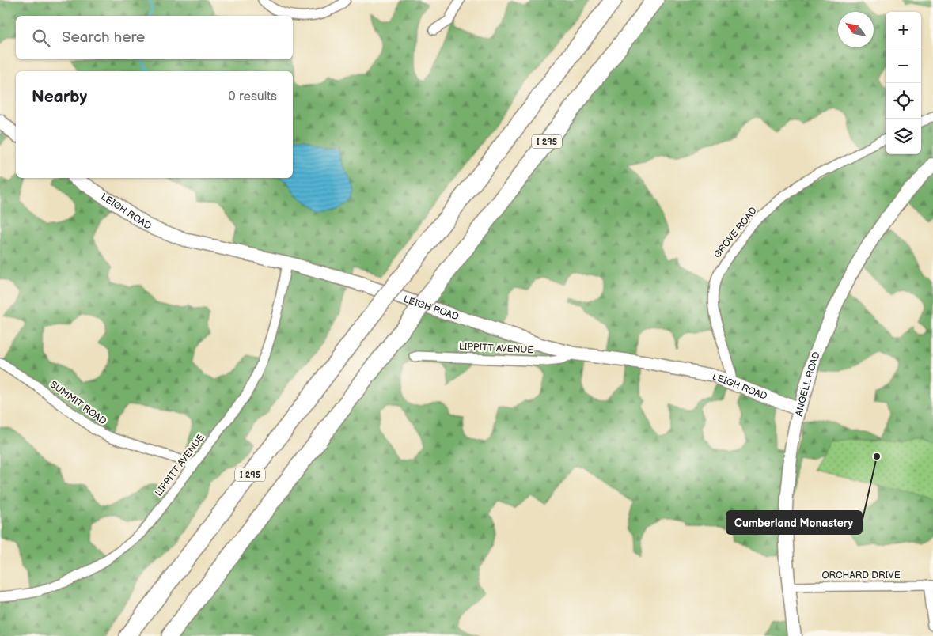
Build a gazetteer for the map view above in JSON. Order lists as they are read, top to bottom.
{
  "streets": {
    "highway": ["I 295"],
    "street": [
      "LEIGH ROAD",
      "GROVE ROAD",
      "LIPPITT AVENUE",
      "ANGELL ROAD",
      "SUMMIT ROAD",
      "ORCHARD DRIVE"
    ]
  },
  "crossings": [
    ["LEIGH ROAD", "GROVE ROAD"],
    ["LEIGH ROAD", "LIPPITT AVENUE"],
    ["LEIGH ROAD", "ANGELL ROAD"],
    ["LIPPITT AVENUE", "SUMMIT ROAD"],
    ["ANGELL ROAD", "ORCHARD DRIVE"]
  ],
  "places": ["Cumberland Monastery"],
  "north": "top left",
  "page": {
    "map_buttons": ["+", "−"],
    "search": "Search here",
    "heading": ["Nearby", "0 results"]
  }
}
